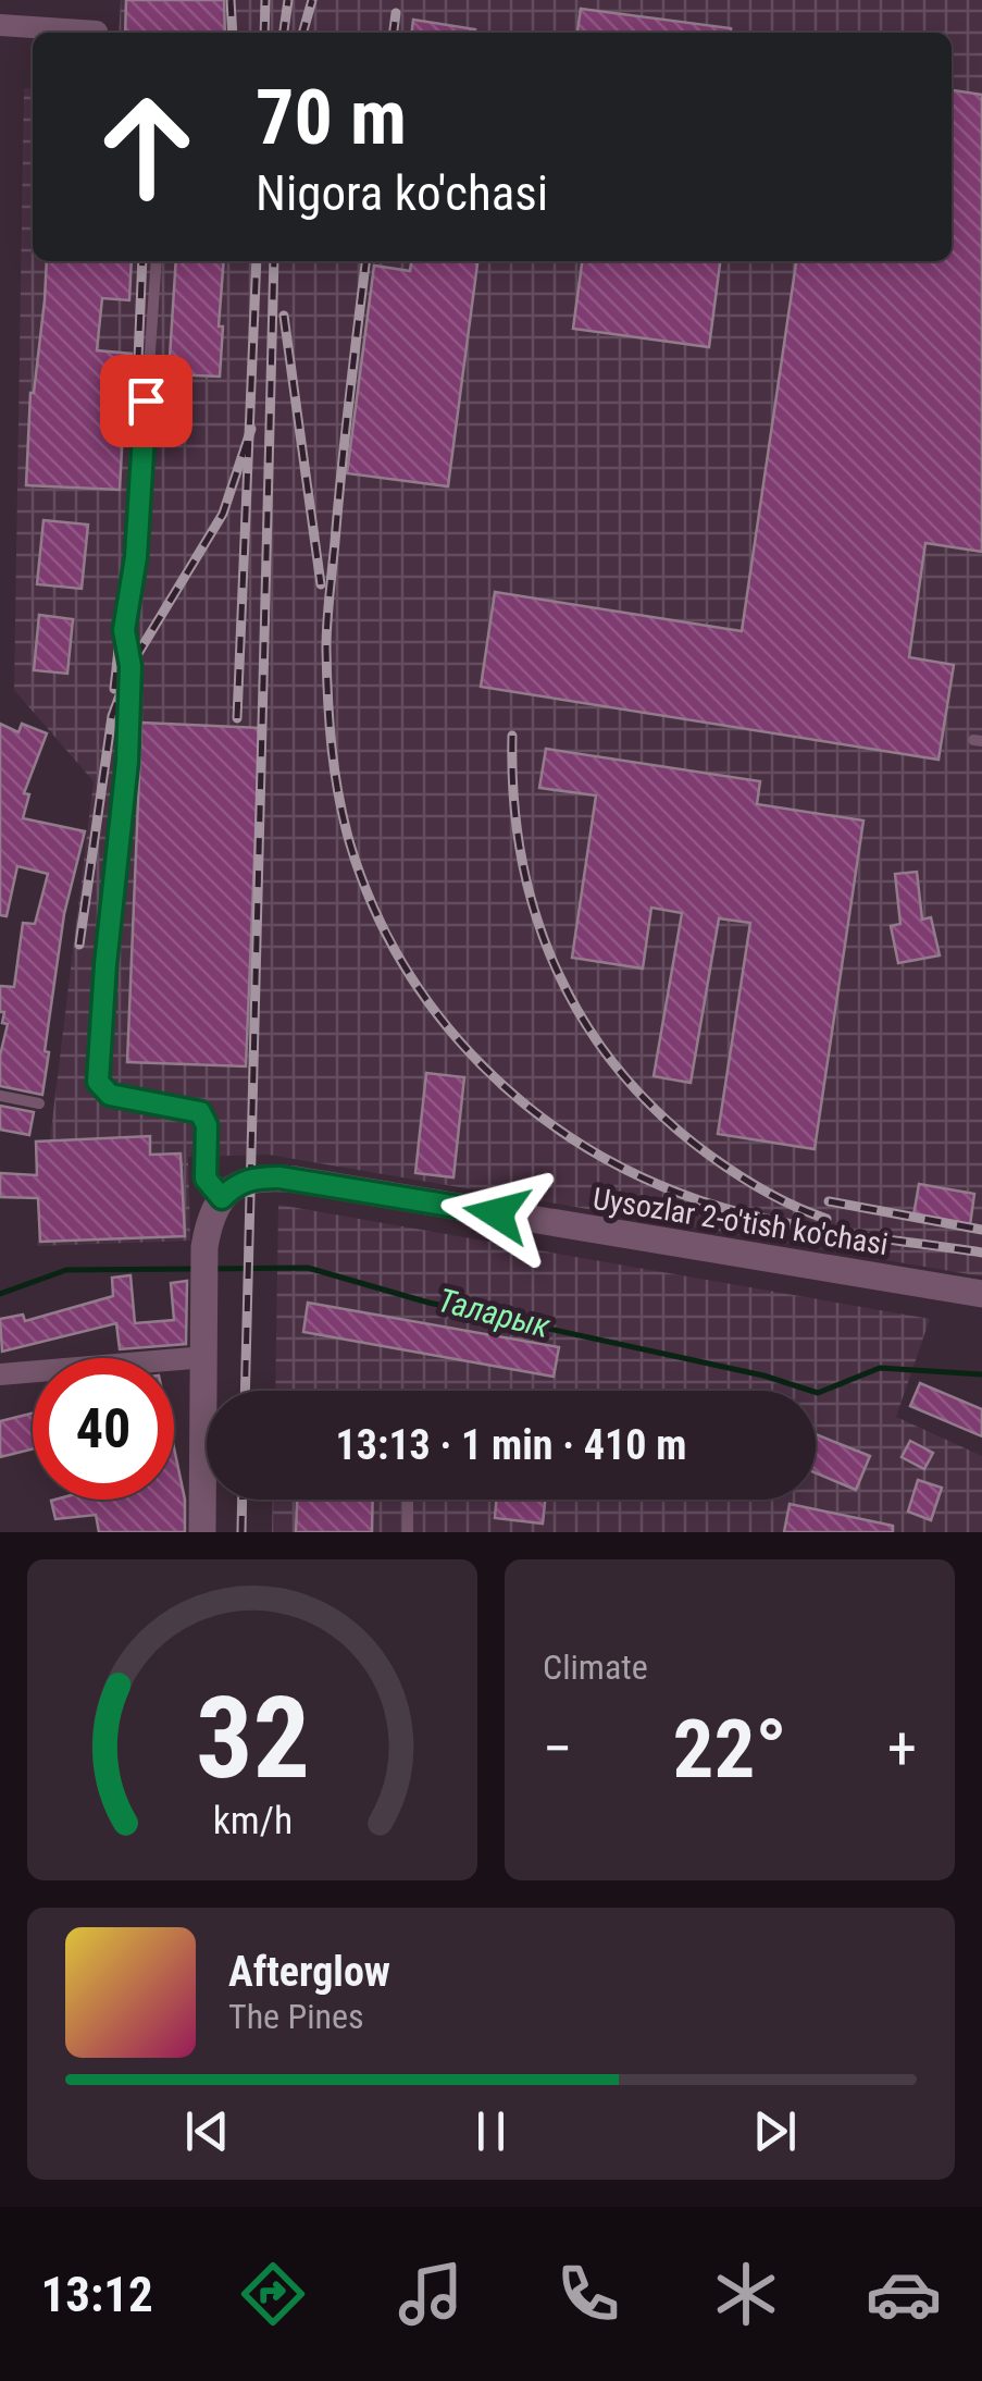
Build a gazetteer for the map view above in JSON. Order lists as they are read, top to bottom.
{
  "streets": {
    "street": ["Uysozlar 2-o'tish ko'chasi"]
  },
  "water": ["Таларык"],
  "page": {
    "turn": ["70 m", "Nigora ko'chasi"],
    "limit": "40",
    "trip": "13:13 · 1 min · 410 m",
    "tile": "Climate",
    "heat": ["−", "22°", "+"],
    "song": ["Afterglow", "The Pines"],
    "tabs": "13:12",
    "gauge": ["32", "km/h"]
  }
}
